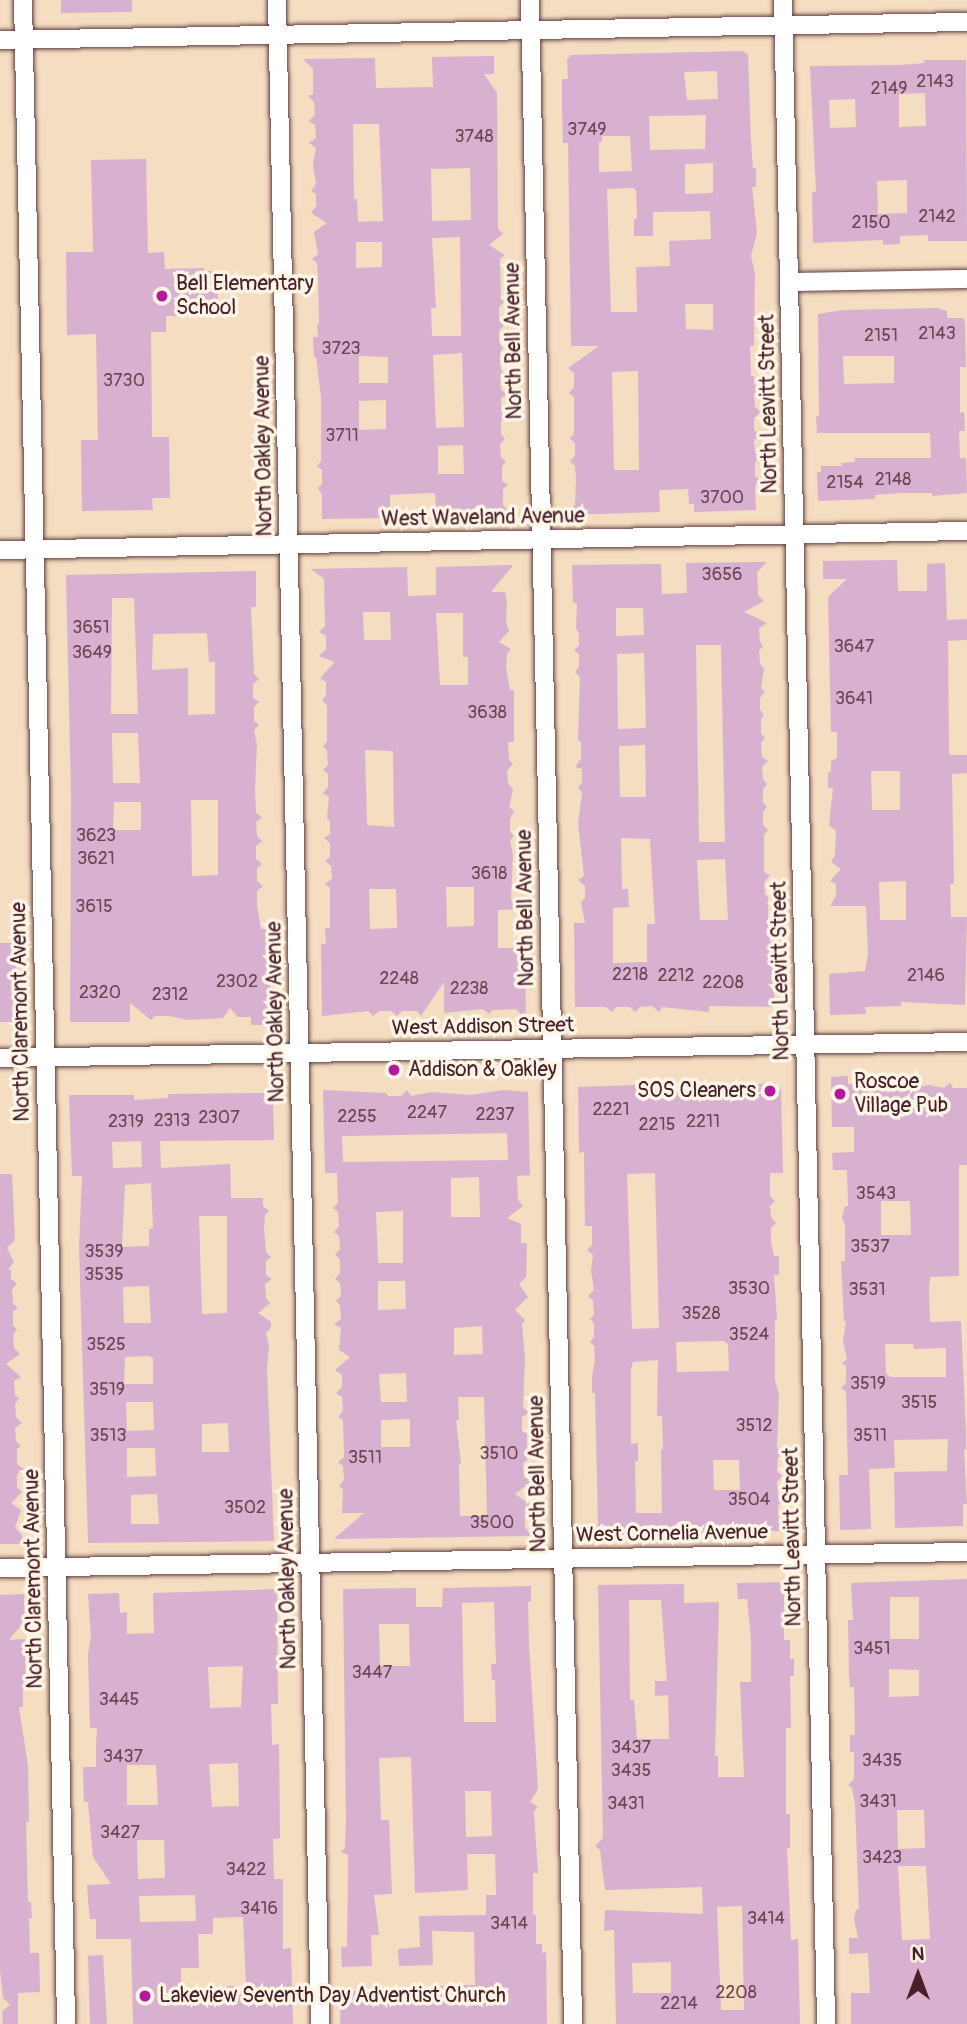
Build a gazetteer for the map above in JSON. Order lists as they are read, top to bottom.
{
  "streets": {
    "street": [
      "North Bell Avenue",
      "North Leavitt Street",
      "North Oakley Avenue",
      "West Waveland Avenue",
      "North Claremont Avenue",
      "West Addison Street",
      "West Cornelia Avenue"
    ]
  },
  "crossings": [
    ["North Bell Avenue", "West Waveland Avenue"],
    ["North Bell Avenue", "West Addison Street"],
    ["North Bell Avenue", "West Cornelia Avenue"],
    ["North Leavitt Street", "West Waveland Avenue"],
    ["North Leavitt Street", "West Addison Street"],
    ["North Leavitt Street", "West Cornelia Avenue"],
    ["North Oakley Avenue", "West Waveland Avenue"],
    ["North Oakley Avenue", "West Addison Street"],
    ["North Oakley Avenue", "West Cornelia Avenue"],
    ["West Waveland Avenue", "North Claremont Avenue"],
    ["North Claremont Avenue", "West Addison Street"],
    ["North Claremont Avenue", "West Cornelia Avenue"]
  ],
  "places": [
    "Bell Elementary School",
    "Addison & Oakley",
    "SOS Cleaners",
    "Roscoe Village Pub",
    "Lakeview Seventh Day Adventist Church"
  ],
  "house_numbers": [
    "2143",
    "2149",
    "3749",
    "3748",
    "2142",
    "2150",
    "2143",
    "2151",
    "3723",
    "3730",
    "3711",
    "2148",
    "2154",
    "3700",
    "3656",
    "3651",
    "3647",
    "3649",
    "3641",
    "3638",
    "3623",
    "3621",
    "3618",
    "3615",
    "2218",
    "2212",
    "2146",
    "2248",
    "2302",
    "2208",
    "2238",
    "2320",
    "2312",
    "2221",
    "2247",
    "2237",
    "2255",
    "2307",
    "2313",
    "2319",
    "2211",
    "2215",
    "3543",
    "3537",
    "3539",
    "3535",
    "3530",
    "3531",
    "3528",
    "3524",
    "3525",
    "3519",
    "3519",
    "3515",
    "3512",
    "3513",
    "3511",
    "3510",
    "3511",
    "3504",
    "3502",
    "3500",
    "3451",
    "3447",
    "3445",
    "3437",
    "3437",
    "3435",
    "3435",
    "3431",
    "3431",
    "3427",
    "3423",
    "3422",
    "3416",
    "3414",
    "3414",
    "2208",
    "2214"
  ],
  "north": "top"
}
